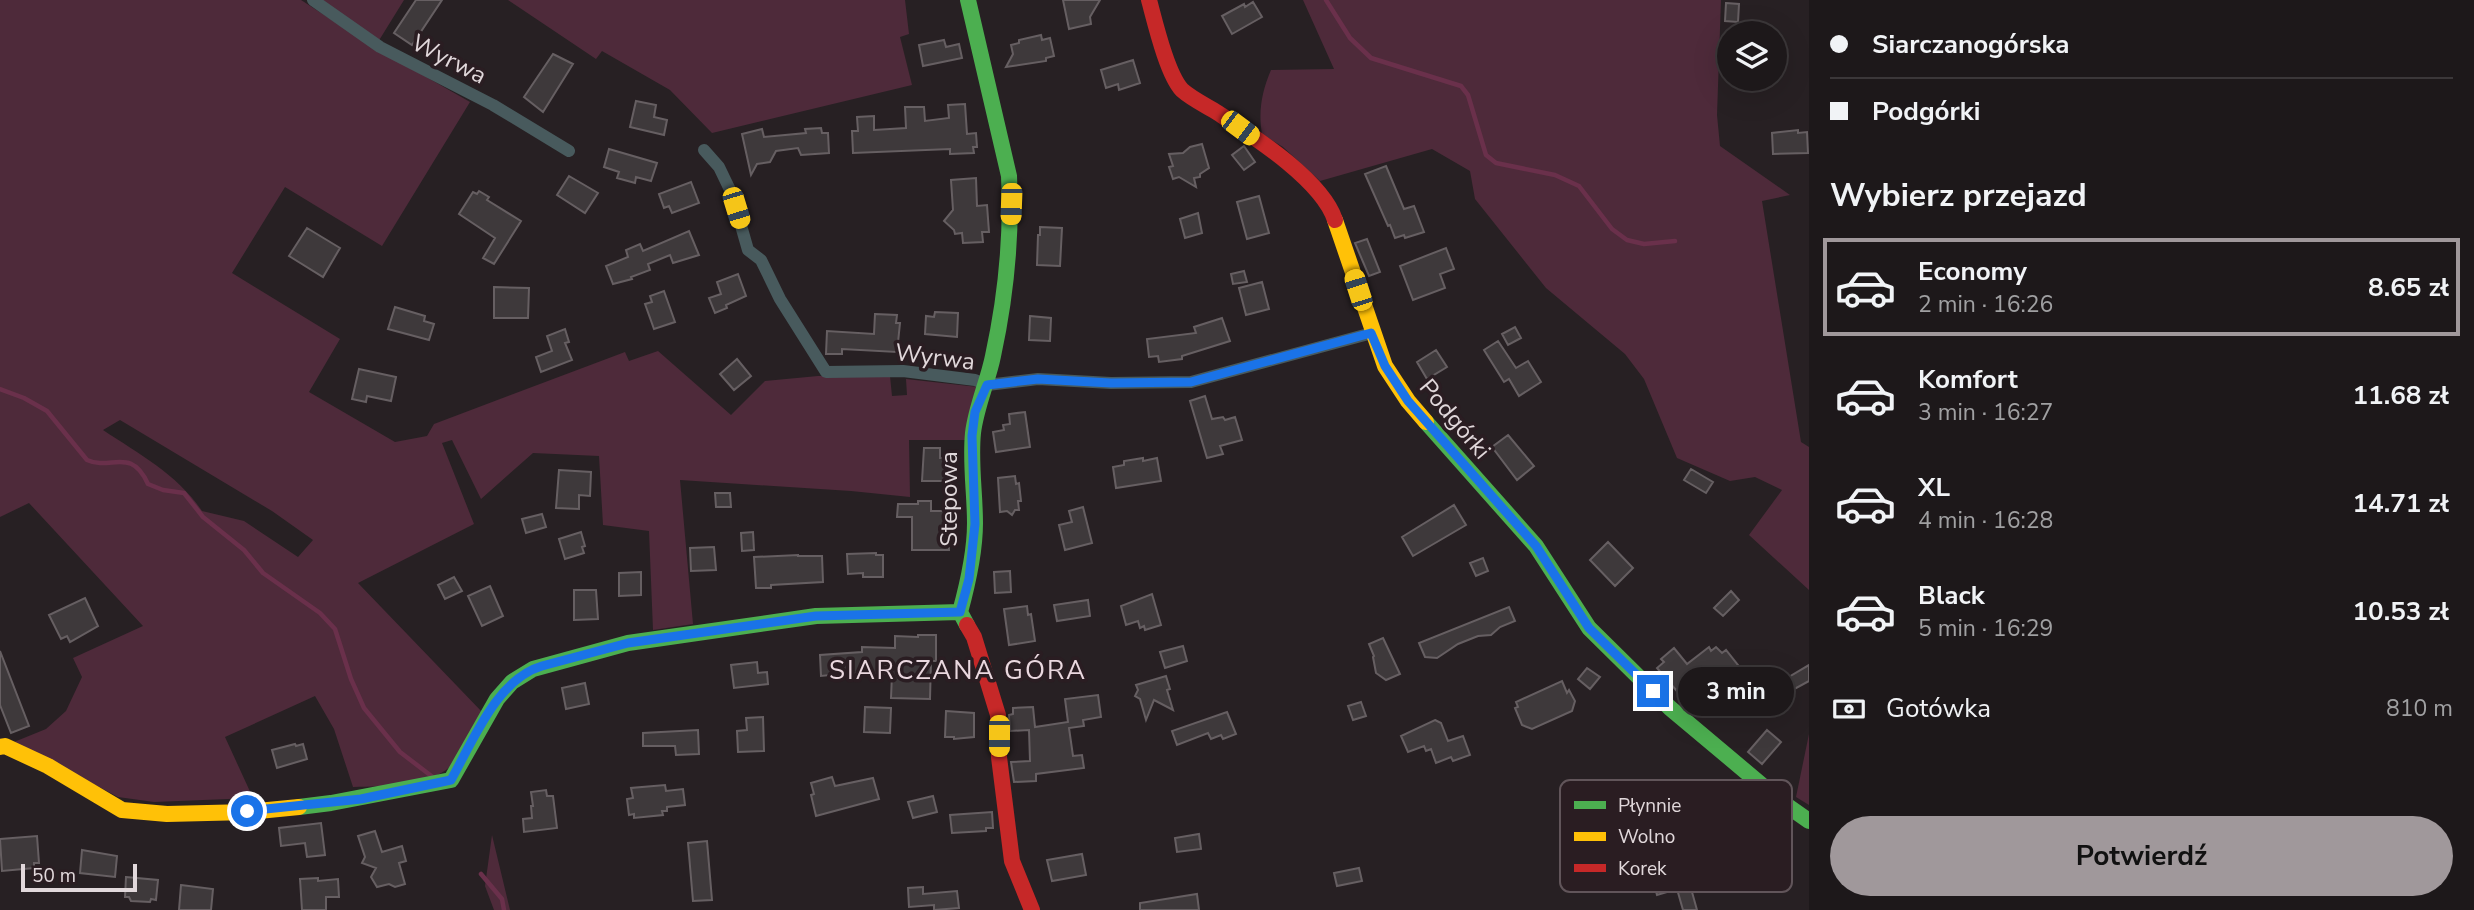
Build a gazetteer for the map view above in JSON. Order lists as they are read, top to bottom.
{
  "streets": {
    "street": ["Wyrwa", "Podgórki", "Stepowa"]
  },
  "crossings": [
    ["Wyrwa", "Podgórki"],
    ["Wyrwa", "Stepowa"]
  ],
  "districts": ["SIARCZANA GÓRA"],
  "legend": ["Płynnie", "Wolno", "Korek"],
  "scale_bar": "50 m",
  "page": {
    "banner": ["Siarczanogórska", "Podgórki"],
    "heading": "Wybierz przejazd",
    "list": [
      {
        "name": "Economy",
        "note": "2 min · 16:26",
        "value": "8.65 zł"
      },
      {
        "name": "Komfort",
        "note": "3 min · 16:27",
        "value": "11.68 zł"
      },
      {
        "name": "XL",
        "note": "4 min · 16:28",
        "value": "14.71 zł"
      },
      {
        "name": "Black",
        "note": "5 min · 16:29",
        "value": "10.53 zł"
      }
    ],
    "bubble": "3 min",
    "pay": ["Gotówka", "810 m"],
    "buttons": "Potwierdź",
    "scale": "50 m"
  }
}
